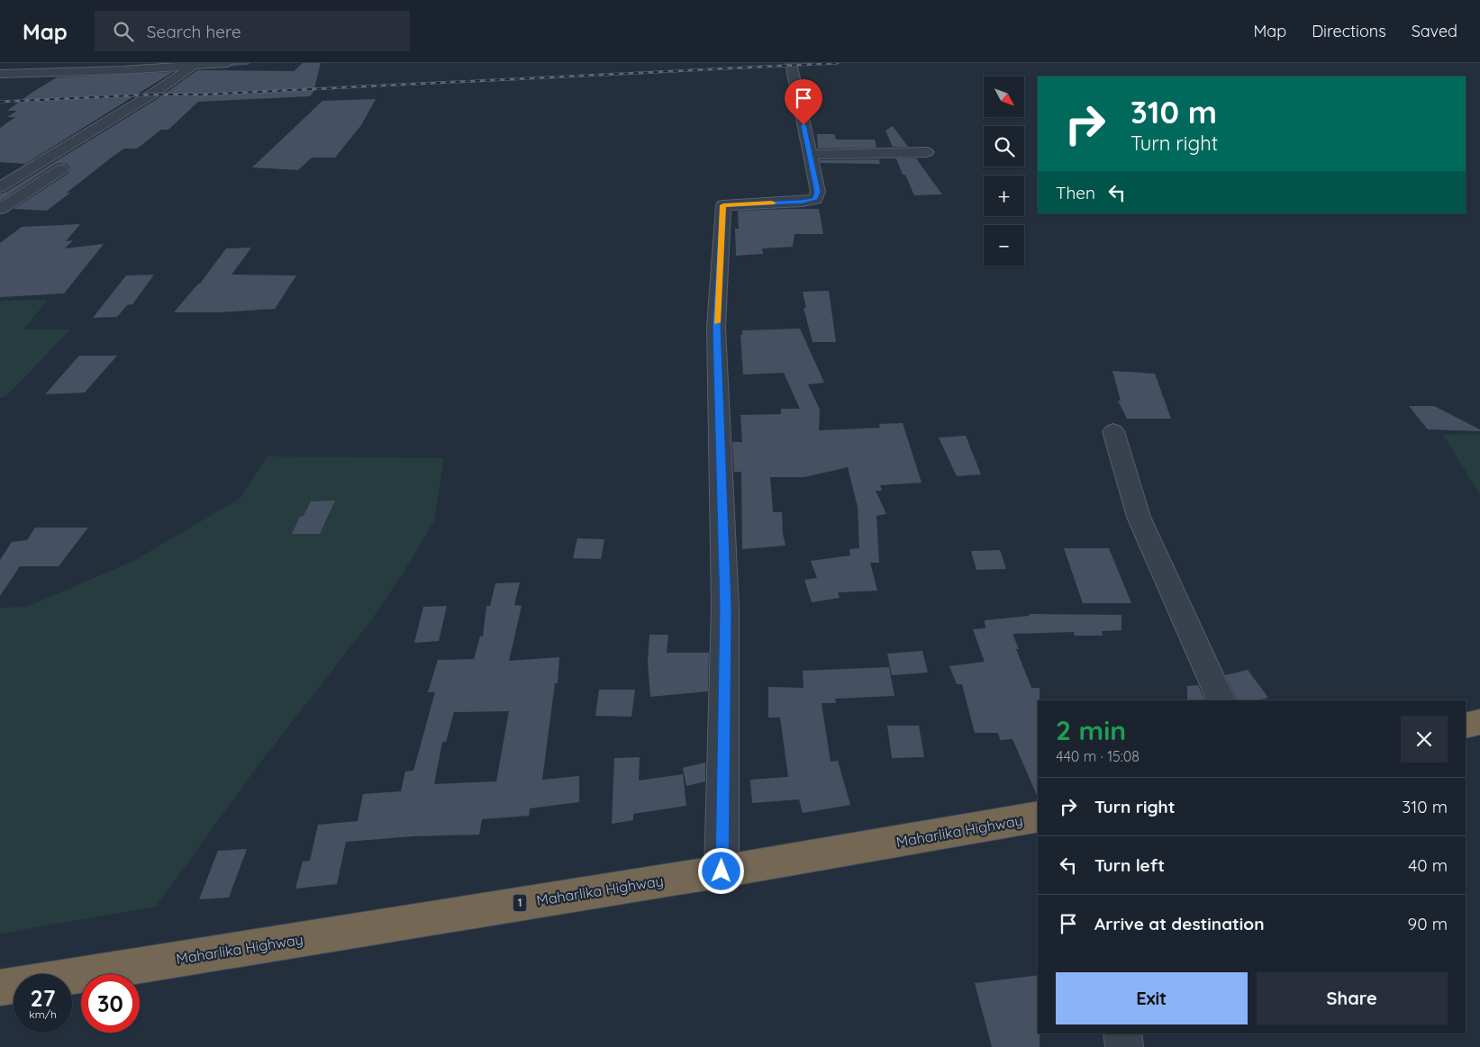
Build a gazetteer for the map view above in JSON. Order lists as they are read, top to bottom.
{
  "streets": {
    "highway": ["Maharlika Highway", "1"]
  },
  "north": "bottom right",
  "page": {
    "header": "Map",
    "search": "Search here",
    "nav": ["Map", "Directions", "Saved"],
    "map_buttons": ["+", "−"],
    "turn": ["310 m", "Turn right"],
    "then": "Then",
    "heading": ["2 min", "440 m · 15:08"],
    "list": [
      {
        "name": "Turn right",
        "value": "310 m"
      },
      {
        "name": "Turn left",
        "value": "40 m"
      },
      {
        "name": "Arrive at destination",
        "value": "90 m"
      }
    ],
    "buttons": ["Exit", "Share"],
    "speed": "27 km/h",
    "limit": "30"
  }
}
